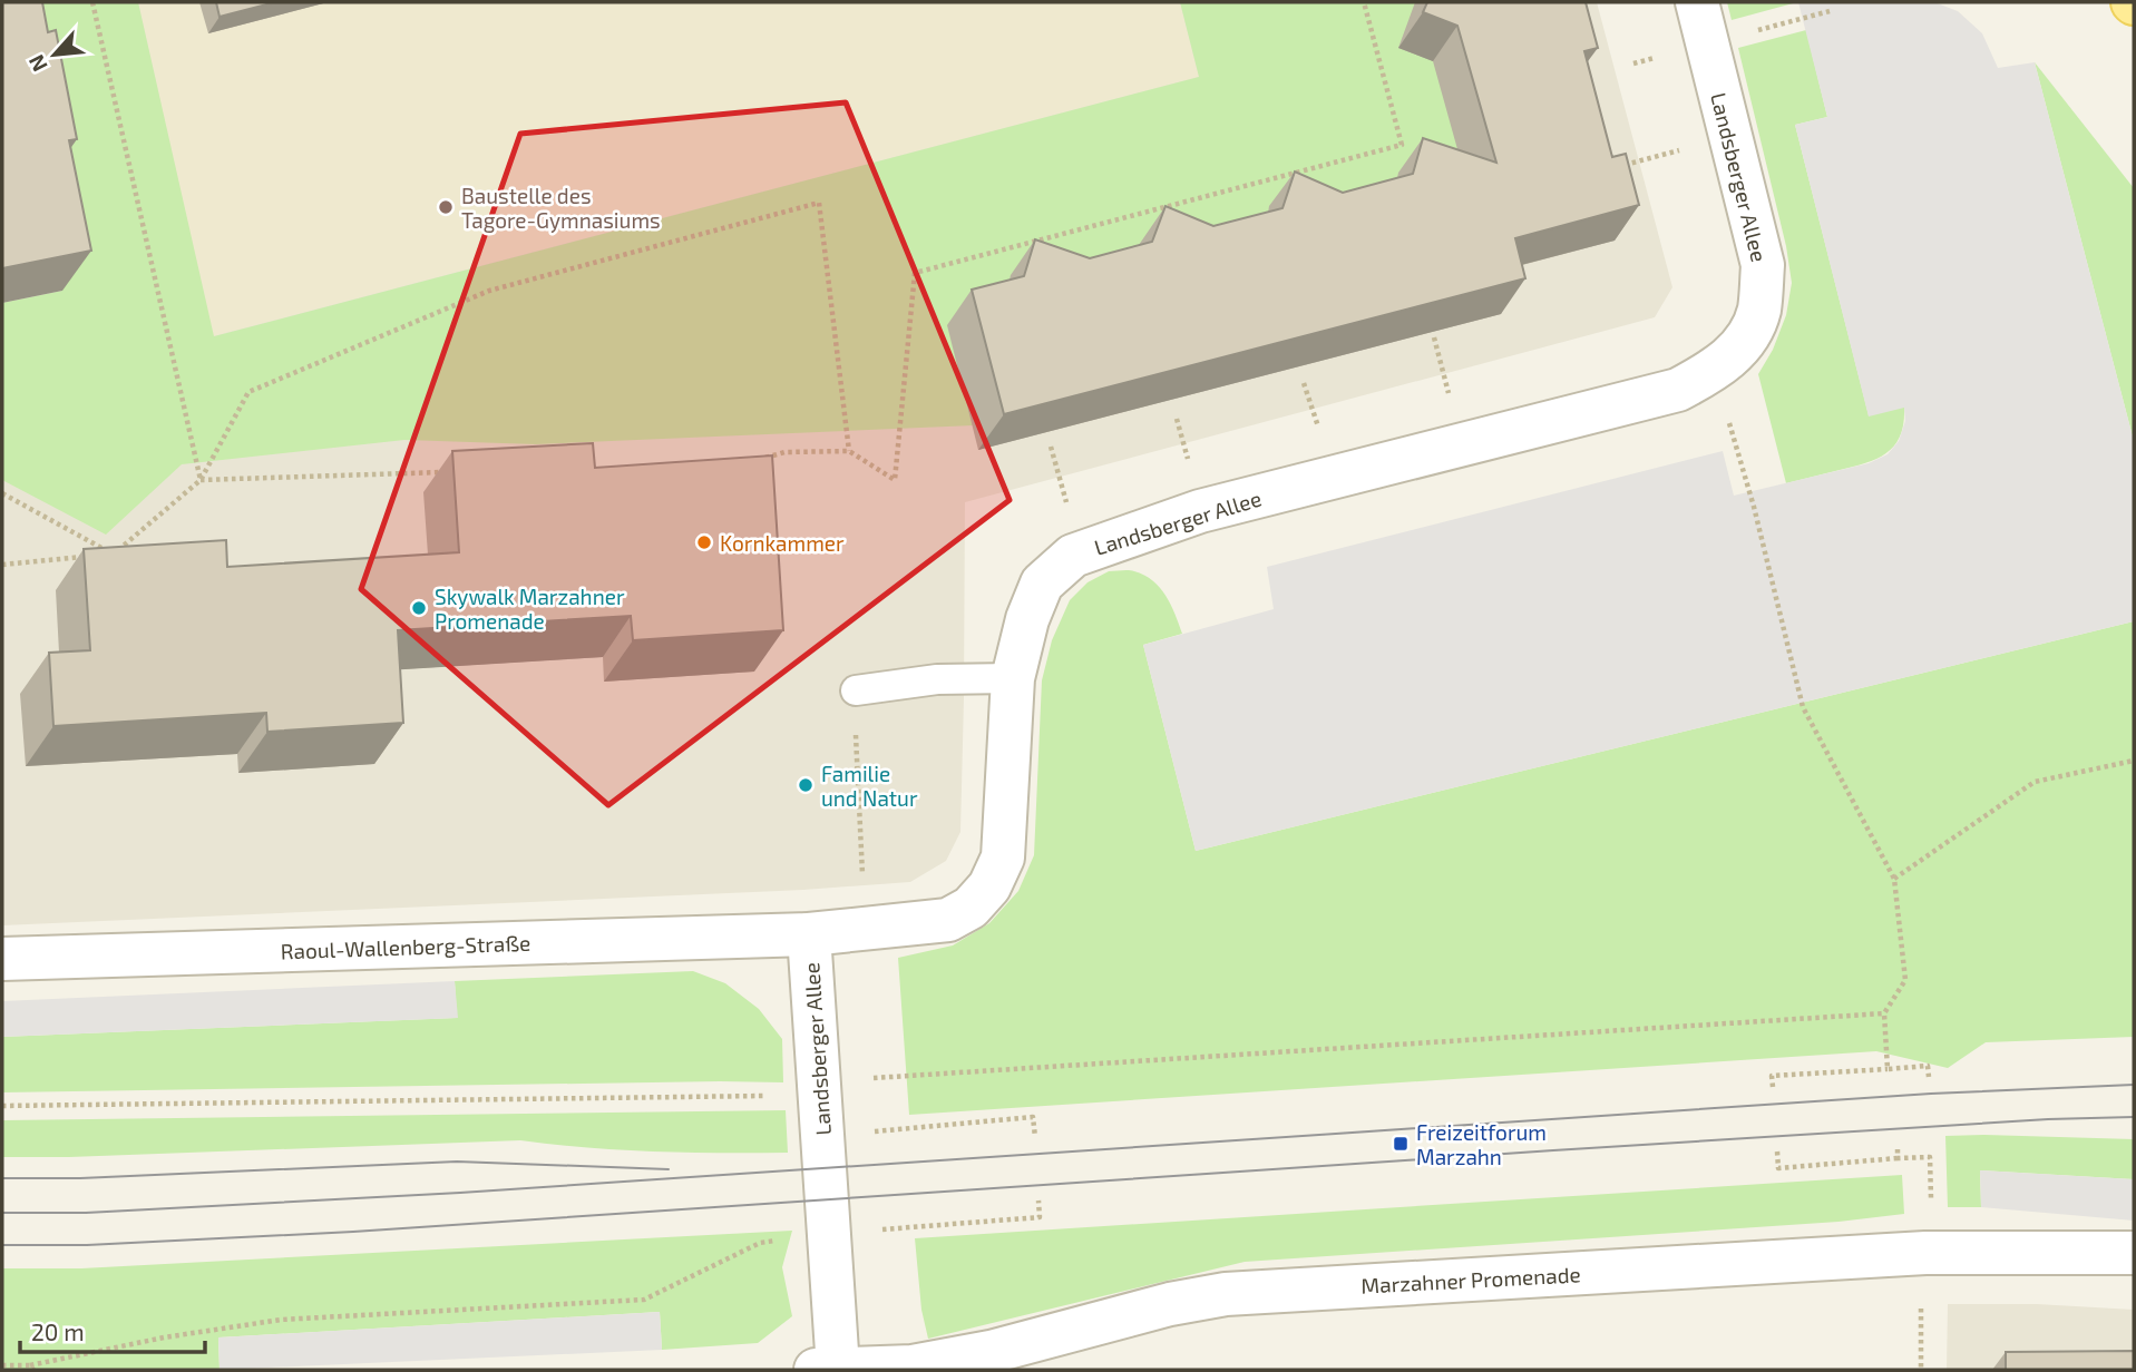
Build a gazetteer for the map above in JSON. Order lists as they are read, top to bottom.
{
  "streets": {
    "street": ["Landsberger Allee", "Raoul-Wallenberg-Straße", "Marzahner Promenade"]
  },
  "crossings": [
    ["Landsberger Allee", "Raoul-Wallenberg-Straße"],
    ["Landsberger Allee", "Marzahner Promenade"]
  ],
  "places": {
    "other": [
      "Baustelle des Tagore-Gymnasiums",
      "Kornkammer",
      "Skywalk Marzahner Promenade",
      "Familie und Natur"
    ],
    "transit": ["Freizeitforum Marzahn"]
  },
  "scale_bar": "20 m",
  "north": "bottom left"
}
